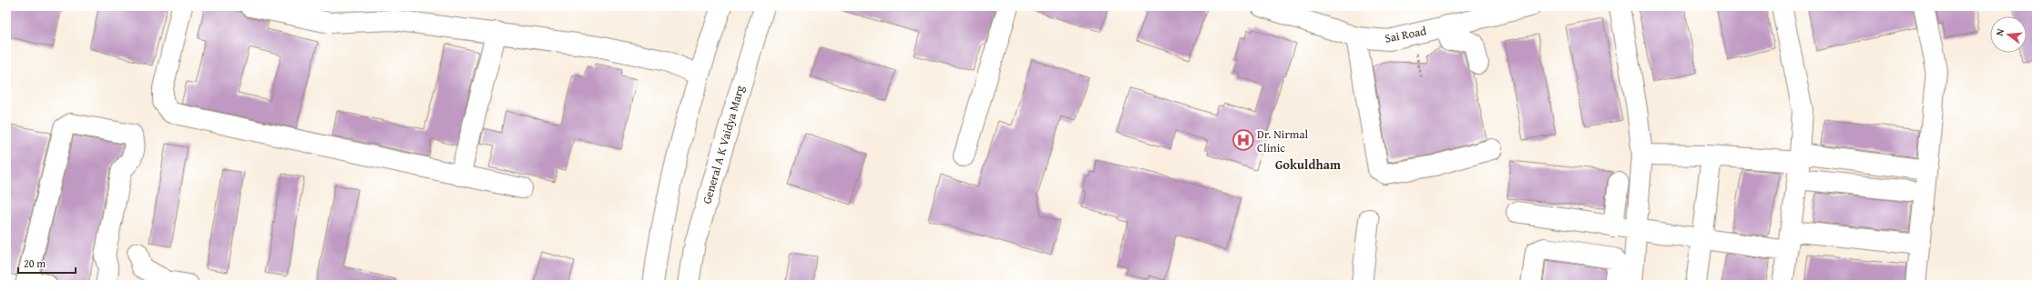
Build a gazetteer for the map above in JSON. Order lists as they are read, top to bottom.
{
  "streets": {
    "street": ["Sai Road", "General A K Vaidya Marg"]
  },
  "districts": ["Gokuldham"],
  "places": {
    "hospital": ["Dr. Nirmal Clinic"]
  },
  "scale_bar": "20 m",
  "north": "left"
}
